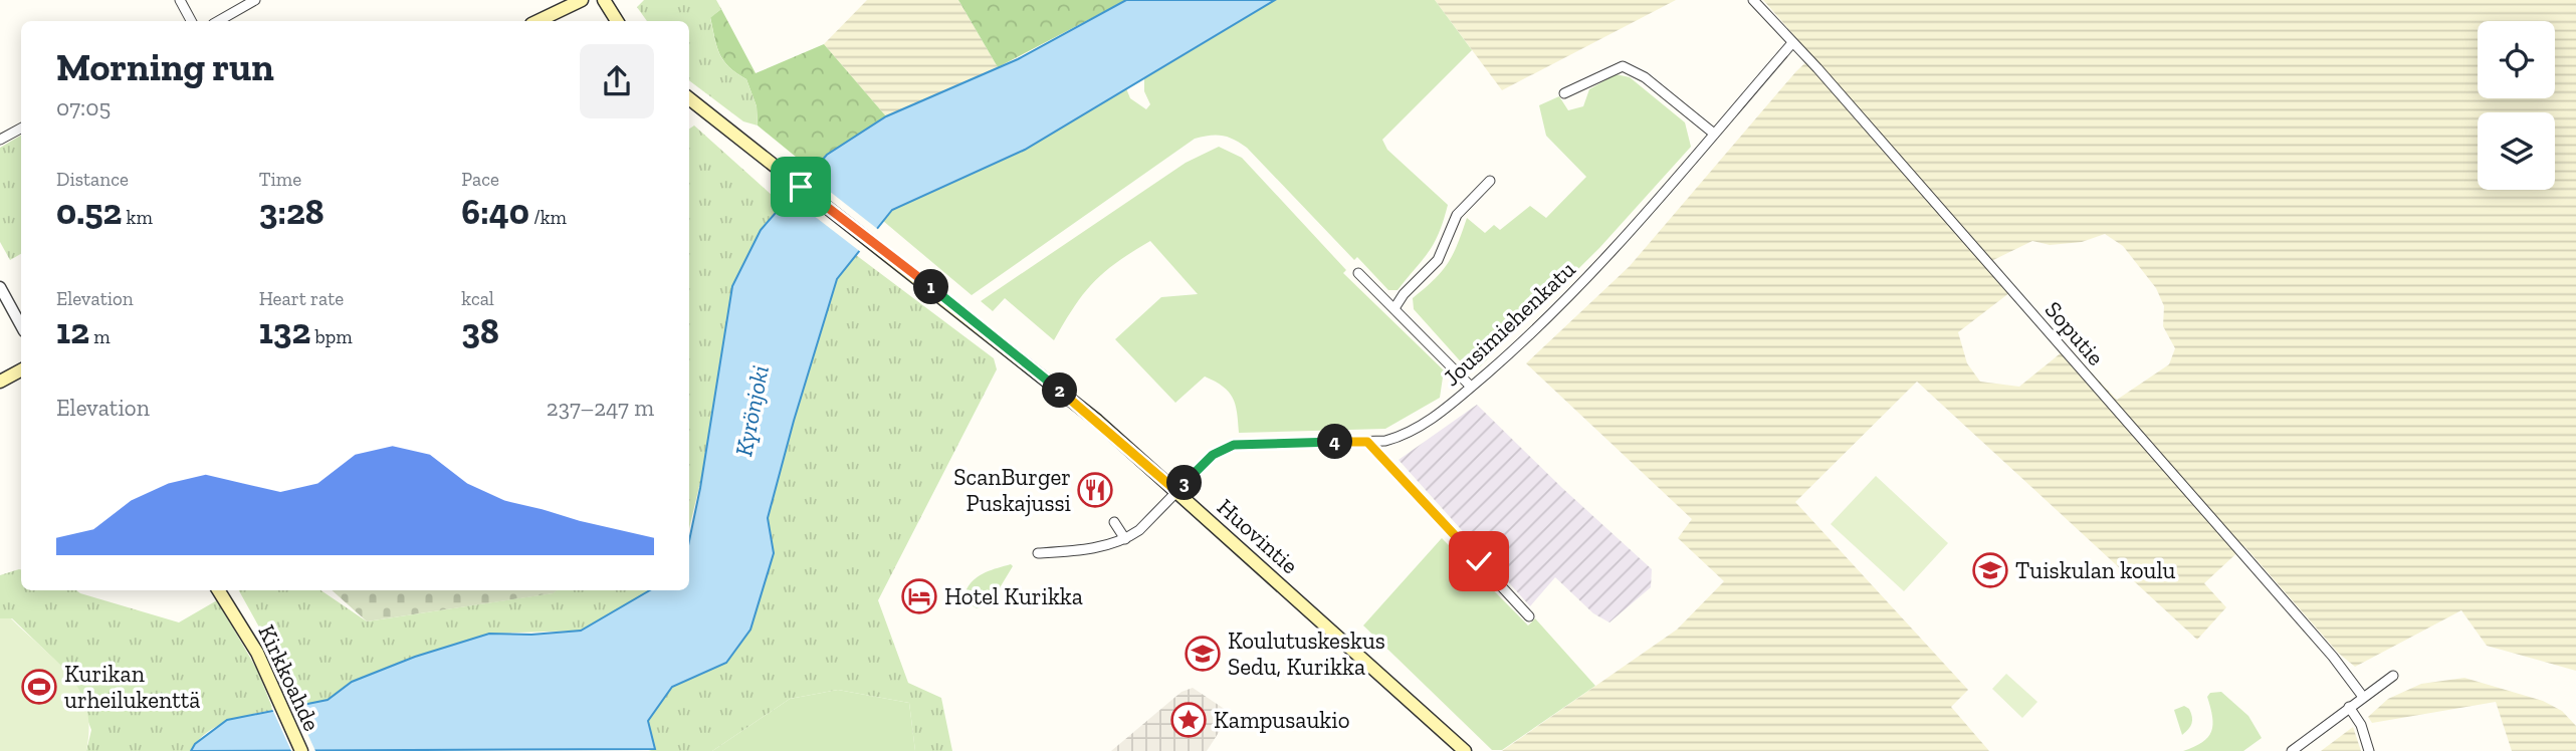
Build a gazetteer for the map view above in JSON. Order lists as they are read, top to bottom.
{
  "streets": {
    "main road": ["Huovintie", "Kirkkoahde"],
    "street": ["Jousimiehenkatu", "Soputie"]
  },
  "crossings": [
    ["Jousimiehenkatu", "Soputie"],
    ["Jousimiehenkatu", "Huovintie"]
  ],
  "water": ["Kyrönjoki"],
  "places": {
    "restaurant": ["ScanBurger Puskajussi"],
    "school or university": ["Tuiskulan koulu", "Koulutuskeskus Sedu, Kurikka"],
    "hotel": ["Hotel Kurikka"],
    "sports": ["Kurikan urheilukenttä"],
    "place": ["Kampusaukio"]
  },
  "page": {
    "heading": ["Morning run", "07:05"],
    "stats": [
      ["Distance", "0.52 km"],
      ["Time", "3:28"],
      ["Pace", "6:40 /km"],
      ["Elevation", "12 m"],
      ["Heart rate", "132 bpm"],
      ["kcal", "38"]
    ],
    "pins": [
      "1",
      "2",
      "4",
      "3"
    ],
    "chart": ["Elevation", "237–247 m"]
  }
}
